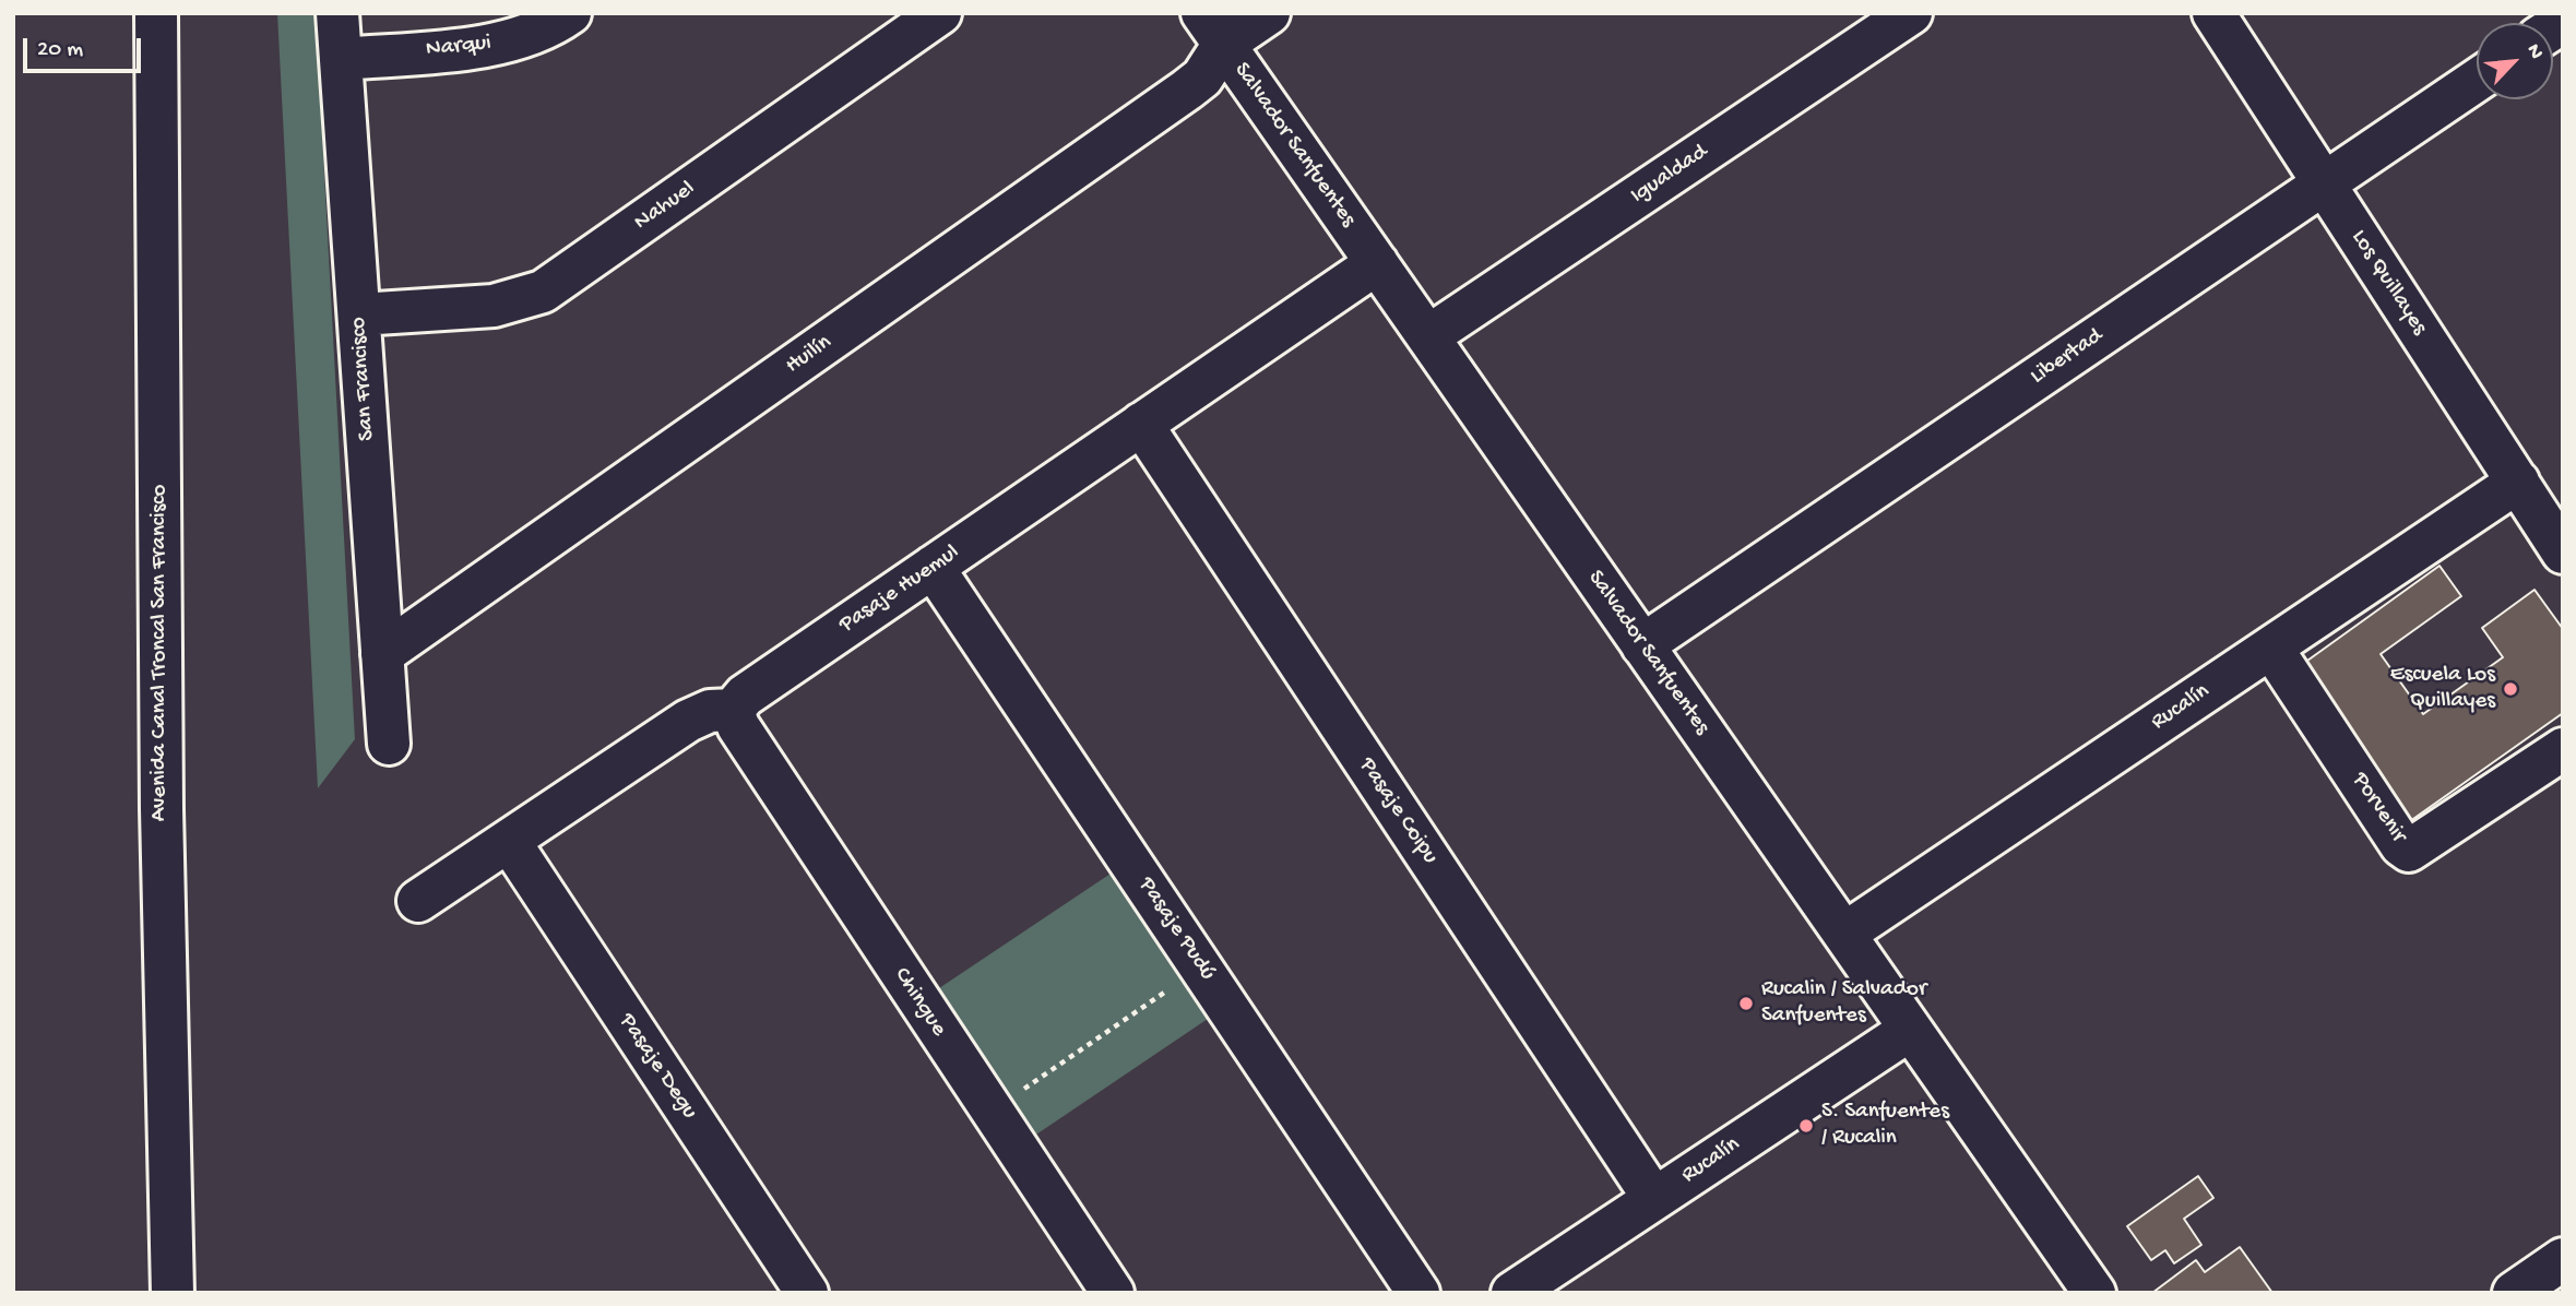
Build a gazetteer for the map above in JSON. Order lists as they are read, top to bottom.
{
  "streets": {
    "street": [
      "Narqui",
      "Salvador Sanfuentes",
      "Igualdad",
      "Nahuel",
      "Los Quillayes",
      "Huilín",
      "Libertad",
      "San Francisco",
      "Pasaje Huemul",
      "Avenida Canal Troncal San Francisco",
      "Rucalín",
      "Porvenir",
      "Pasaje Coipu",
      "Pasaje Pudú",
      "Chingue",
      "Pasaje Degu"
    ]
  },
  "crossings": [
    ["Narqui", "San Francisco"],
    ["Salvador Sanfuentes", "Igualdad"],
    ["Salvador Sanfuentes", "Huilín"],
    ["Salvador Sanfuentes", "Libertad"],
    ["Salvador Sanfuentes", "Pasaje Huemul"],
    ["Salvador Sanfuentes", "Rucalín"],
    ["Nahuel", "San Francisco"],
    ["Los Quillayes", "Libertad"],
    ["Los Quillayes", "Rucalín"],
    ["Huilín", "San Francisco"],
    ["Pasaje Huemul", "Pasaje Coipu"],
    ["Pasaje Huemul", "Pasaje Pudú"],
    ["Pasaje Huemul", "Chingue"],
    ["Rucalín", "Porvenir"],
    ["Rucalín", "Pasaje Coipu"]
  ],
  "places": ["Escuela Los Quillayes", "Rucalin / Salvador Sanfuentes", "S. Sanfuentes / Rucalin"],
  "scale_bar": "20 m",
  "north": "top right"
}
